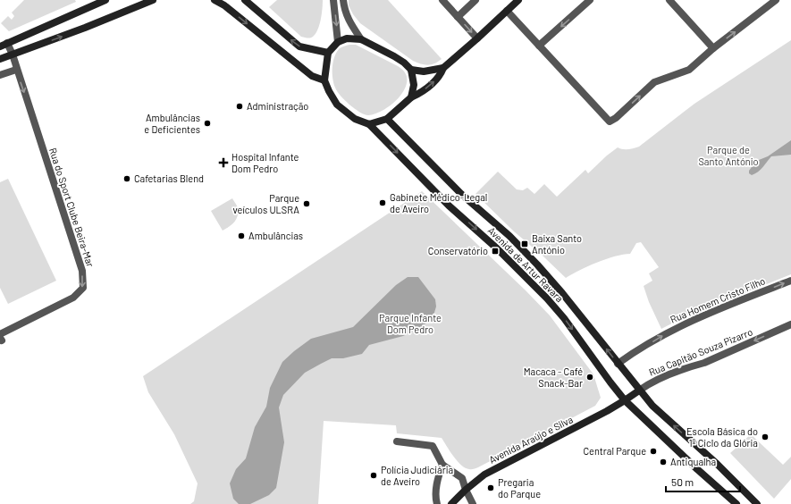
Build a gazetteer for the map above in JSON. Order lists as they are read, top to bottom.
{
  "streets": {
    "main road": ["Avenida de Artur Ravara", "Avenida Araújo e Silva"],
    "street": ["Rua do Sport Clube Beira-Mar", "Rua Homem Cristo Filho", "Rua Capitão Souza Pizarro"]
  },
  "crossings": [
    ["Avenida de Artur Ravara", "Rua Homem Cristo Filho"],
    ["Avenida de Artur Ravara", "Rua Capitão Souza Pizarro"],
    ["Avenida de Artur Ravara", "Avenida Araújo e Silva"],
    ["Rua Capitão Souza Pizarro", "Avenida Araújo e Silva"]
  ],
  "one_way": ["Rua do Sport Clube Beira-Mar", "Rua Homem Cristo Filho", "Rua Capitão Souza Pizarro"],
  "parks": ["Parque de Santo António", "Parque Infante Dom Pedro"],
  "places": {
    "other": [
      "Administração",
      "Ambulâncias e Deficientes",
      "Cafetarias Blend",
      "Gabinete Médico-Legal de Aveiro",
      "Parque veículos ULSRA",
      "Ambulâncias",
      "Macaca - Café Snack-Bar",
      "Escola Básica do 1º Ciclo da Glória",
      "Central Parque",
      "Antiqualha",
      "Polícia Judiciária de Aveiro",
      "Pregaria do Parque"
    ],
    "health": ["Hospital Infante Dom Pedro"],
    "transit": ["Baixa Santo António", "Conservatório"]
  },
  "scale_bar": "50 m"
}
